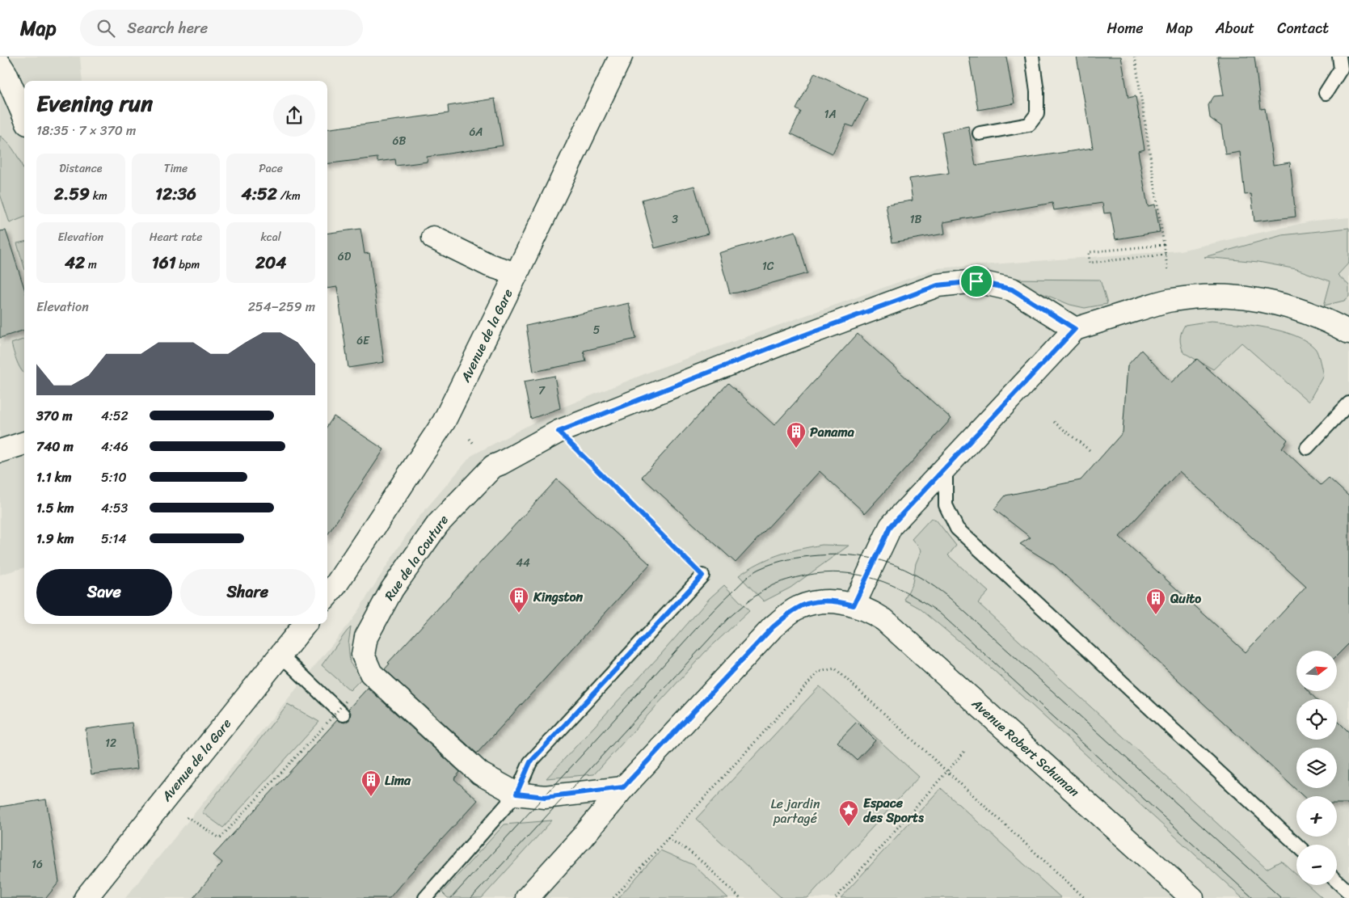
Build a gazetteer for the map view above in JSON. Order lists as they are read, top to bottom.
{
  "streets": {
    "street": ["Avenue de la Gare", "Rue de la Couture", "Avenue Robert Schuman"]
  },
  "crossings": [
    ["Rue de la Couture", "Avenue Robert Schuman"]
  ],
  "parks": ["Le jardin partagé"],
  "places": {
    "building": [
      "Panama",
      "Kingston",
      "Quito",
      "Lima"
    ],
    "place": ["Espace des Sports"]
  },
  "house_numbers": [
    "1A",
    "6A",
    "6B",
    "3",
    "1B",
    "6D",
    "1C",
    "5",
    "6E",
    "7",
    "44",
    "12",
    "16"
  ],
  "north": "right",
  "page": {
    "header": "Map",
    "search": "Search here",
    "nav": [
      "Home",
      "Map",
      "About",
      "Contact"
    ],
    "heading": ["Evening run", "18:35 · 7 × 370 m"],
    "stats": [
      ["Distance", "2.59 km"],
      ["Time", "12:36"],
      ["Pace", "4:52 /km"],
      ["Elevation", "42 m"],
      ["Heart rate", "161 bpm"],
      ["kcal", "204"]
    ],
    "chart": ["Elevation", "254–259 m"],
    "list": [
      {
        "name": "370 m",
        "note": "4:52"
      },
      {
        "name": "740 m",
        "note": "4:46"
      },
      {
        "name": "1.1 km",
        "note": "5:10"
      },
      {
        "name": "1.5 km",
        "note": "4:53"
      },
      {
        "name": "1.9 km",
        "note": "5:14"
      }
    ],
    "buttons": ["Save", "Share"],
    "map_buttons": ["+", "−"]
  }
}
